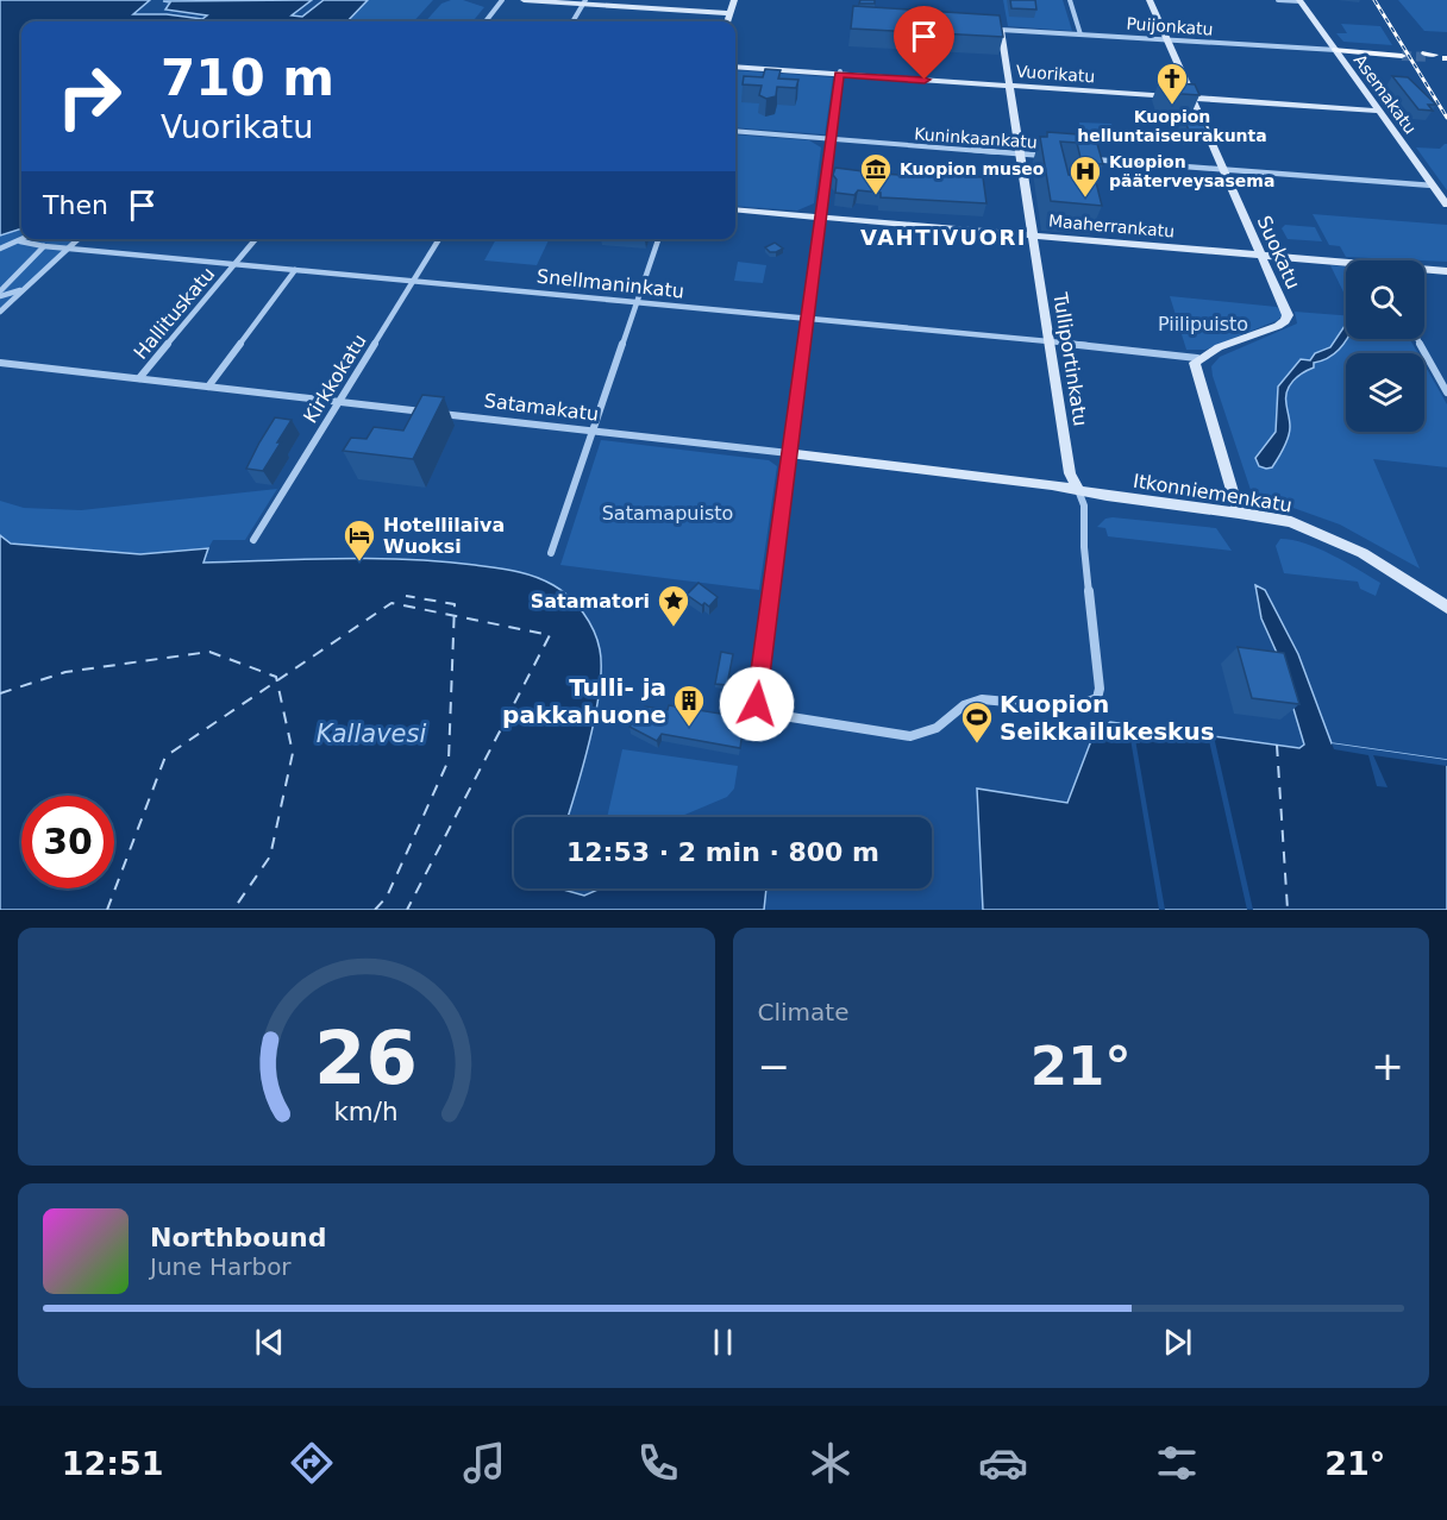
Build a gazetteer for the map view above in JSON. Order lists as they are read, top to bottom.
{
  "streets": {
    "main road": [
      "Puijonkatu",
      "Vuorikatu",
      "Asemakatu",
      "Maaherrankatu",
      "Suokatu",
      "Tulliportinkatu",
      "Satamakatu",
      "Itkonniemenkatu"
    ],
    "street": [
      "Kuninkaankatu",
      "Snellmaninkatu",
      "Hallituskatu",
      "Kirkkokatu"
    ]
  },
  "crossings": [
    ["Puijonkatu", "Asemakatu"],
    ["Puijonkatu", "Suokatu"],
    ["Puijonkatu", "Tulliportinkatu"],
    ["Vuorikatu", "Asemakatu"],
    ["Vuorikatu", "Suokatu"],
    ["Vuorikatu", "Tulliportinkatu"],
    ["Kuninkaankatu", "Tulliportinkatu"],
    ["Maaherrankatu", "Suokatu"],
    ["Maaherrankatu", "Tulliportinkatu"],
    ["Suokatu", "Snellmaninkatu"],
    ["Snellmaninkatu", "Hallituskatu"],
    ["Snellmaninkatu", "Tulliportinkatu"],
    ["Snellmaninkatu", "Kirkkokatu"],
    ["Hallituskatu", "Satamakatu"],
    ["Tulliportinkatu", "Satamakatu"],
    ["Tulliportinkatu", "Itkonniemenkatu"],
    ["Kirkkokatu", "Satamakatu"],
    ["Satamakatu", "Itkonniemenkatu"]
  ],
  "districts": ["VAHTIVUORI"],
  "water": ["Kallavesi"],
  "parks": ["Piilipuisto", "Satamapuisto"],
  "places": {
    "church": ["Kuopion helluntaiseurakunta"],
    "museum": ["Kuopion museo"],
    "hospital": ["Kuopion pääterveysasema"],
    "hotel": ["Hotellilaiva Wuoksi"],
    "place": ["Satamatori"],
    "building": ["Tulli- ja pakkahuone"],
    "sports": ["Kuopion Seikkailukeskus"]
  },
  "page": {
    "turn": ["710 m", "Vuorikatu"],
    "then": "Then",
    "limit": "30",
    "trip": "12:53 · 2 min · 800 m",
    "tile": "Climate",
    "heat": ["−", "21°", "+"],
    "song": ["Northbound", "June Harbor"],
    "tabs": ["12:51", "21°"],
    "gauge": ["26", "km/h"]
  }
}
